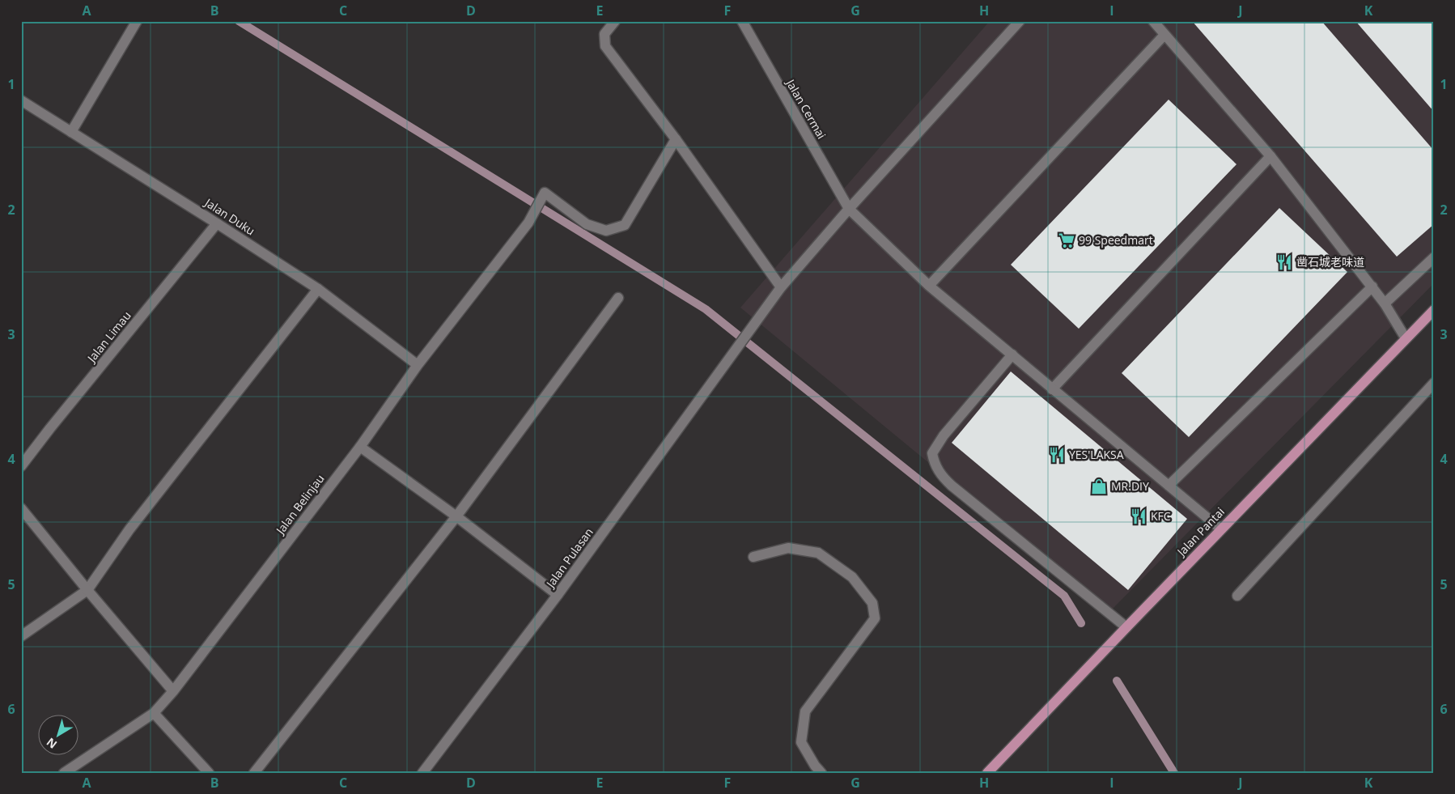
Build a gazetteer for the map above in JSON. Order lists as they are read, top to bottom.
{
  "streets": {
    "main road": ["Jalan Pantai"],
    "street": [
      "Jalan Cermai",
      "Jalan Duku",
      "Jalan Limau",
      "Jalan Belinjau",
      "Jalan Pulasan"
    ]
  },
  "crossings": [
    ["Jalan Cermai", "Jalan Pantai"],
    ["Jalan Cermai", "Jalan Pulasan"],
    ["Jalan Duku", "Jalan Limau"],
    ["Jalan Duku", "Jalan Belinjau"]
  ],
  "places": {
    "supermarket": ["99 Speedmart"],
    "restaurant": ["凿石城老味道", "YES'LAKSA", "KFC"],
    "shop": ["MR.DIY"]
  },
  "north": "bottom left",
  "grid": {
    "columns": [
      "A",
      "B",
      "C",
      "D",
      "E",
      "F",
      "G",
      "H",
      "I",
      "J",
      "K"
    ],
    "rows": [
      "1",
      "2",
      "3",
      "4",
      "5",
      "6"
    ]
  }
}
